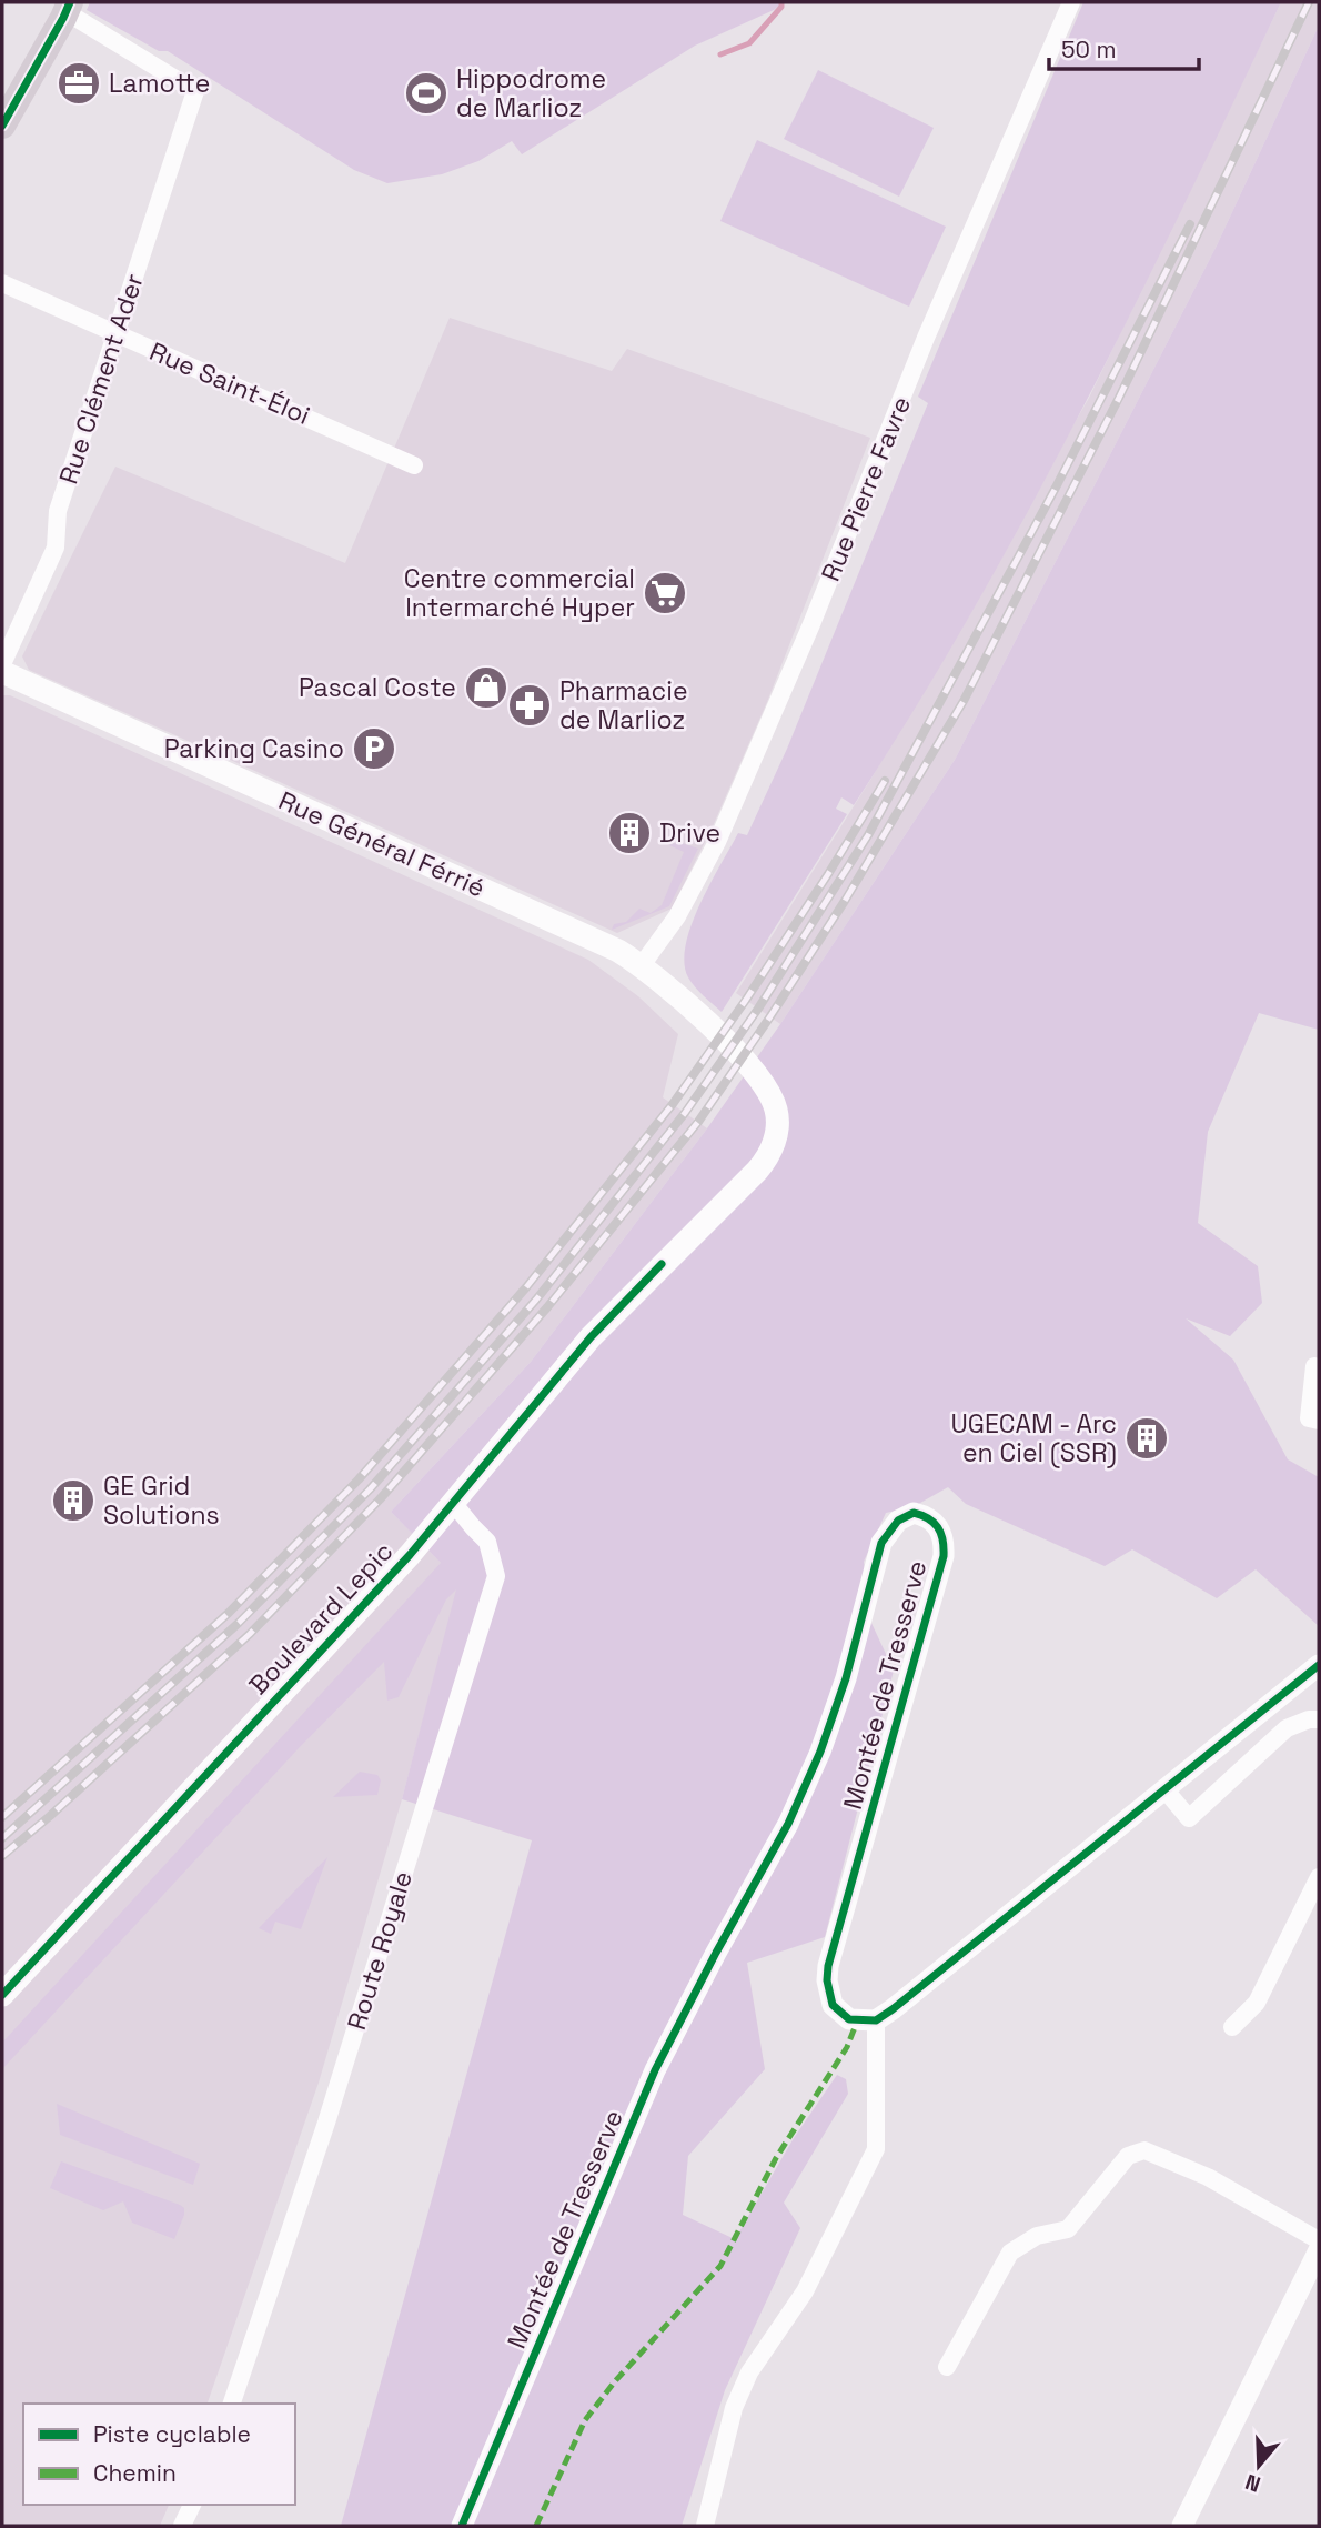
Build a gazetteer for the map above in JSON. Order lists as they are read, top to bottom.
{
  "streets": {
    "main road": ["Rue Général Férrié", "Boulevard Lepic"],
    "street": [
      "Rue Clément Ader",
      "Rue Saint-Éloi",
      "Rue Pierre Favre",
      "Montée de Tresserve",
      "Route Royale"
    ]
  },
  "crossings": [
    ["Rue Clément Ader", "Rue Saint-Éloi"],
    ["Rue Pierre Favre", "Rue Général Férrié"],
    ["Rue Général Férrié", "Boulevard Lepic"],
    ["Boulevard Lepic", "Route Royale"]
  ],
  "places": {
    "office": ["Lamotte"],
    "sports": ["Hippodrome de Marlioz"],
    "supermarket": ["Centre commercial Intermarché Hyper"],
    "shop": ["Pascal Coste"],
    "pharmacy": ["Pharmacie de Marlioz"],
    "parking": ["Parking Casino"],
    "building": ["Drive", "UGECAM - Arc en Ciel (SSR)", "GE Grid Solutions"]
  },
  "legend": ["Piste cyclable", "Chemin"],
  "scale_bar": "50 m",
  "north": "bottom"
}
